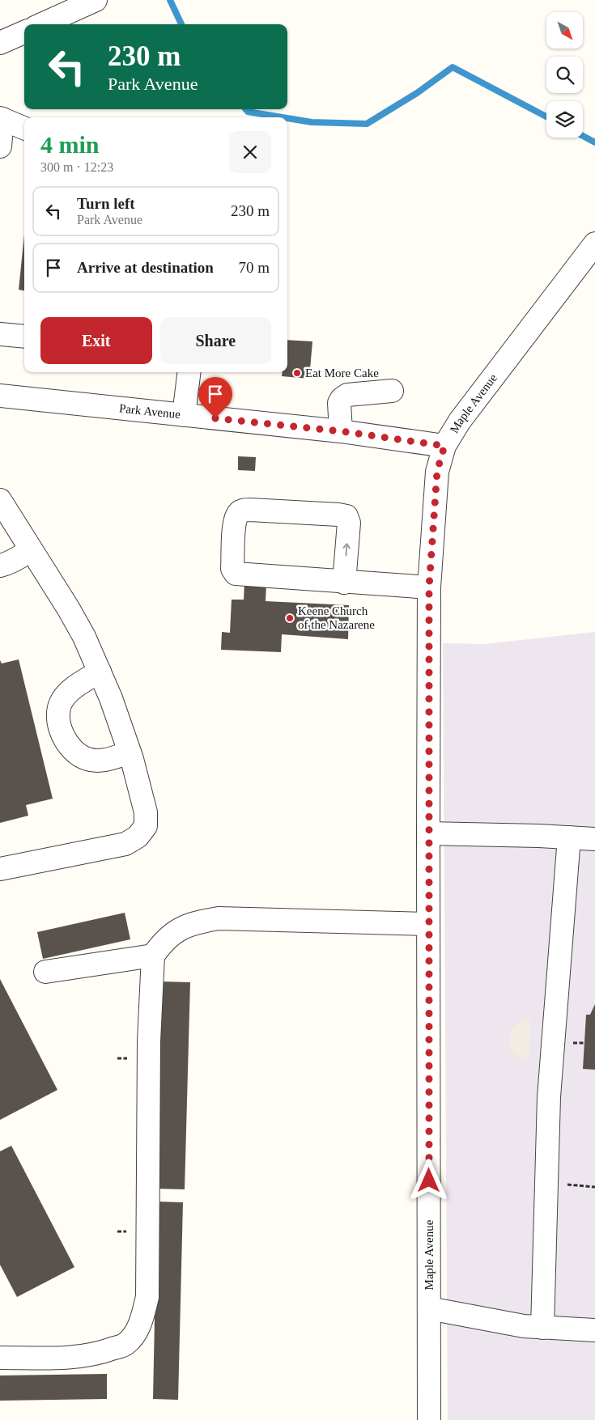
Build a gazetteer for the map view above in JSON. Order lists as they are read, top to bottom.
{
  "streets": {
    "street": ["Maple Avenue", "Park Avenue"]
  },
  "crossings": [
    ["Maple Avenue", "Park Avenue"]
  ],
  "places": ["Eat More Cake", "Keene Church of the Nazarene"],
  "north": "bottom right",
  "page": {
    "turn": ["230 m", "Park Avenue"],
    "heading": ["4 min", "300 m · 12:23"],
    "list": [
      {
        "name": "Turn left",
        "note": "Park Avenue",
        "value": "230 m"
      },
      {
        "name": "Arrive at destination",
        "value": "70 m"
      }
    ],
    "buttons": ["Exit", "Share"]
  }
}
